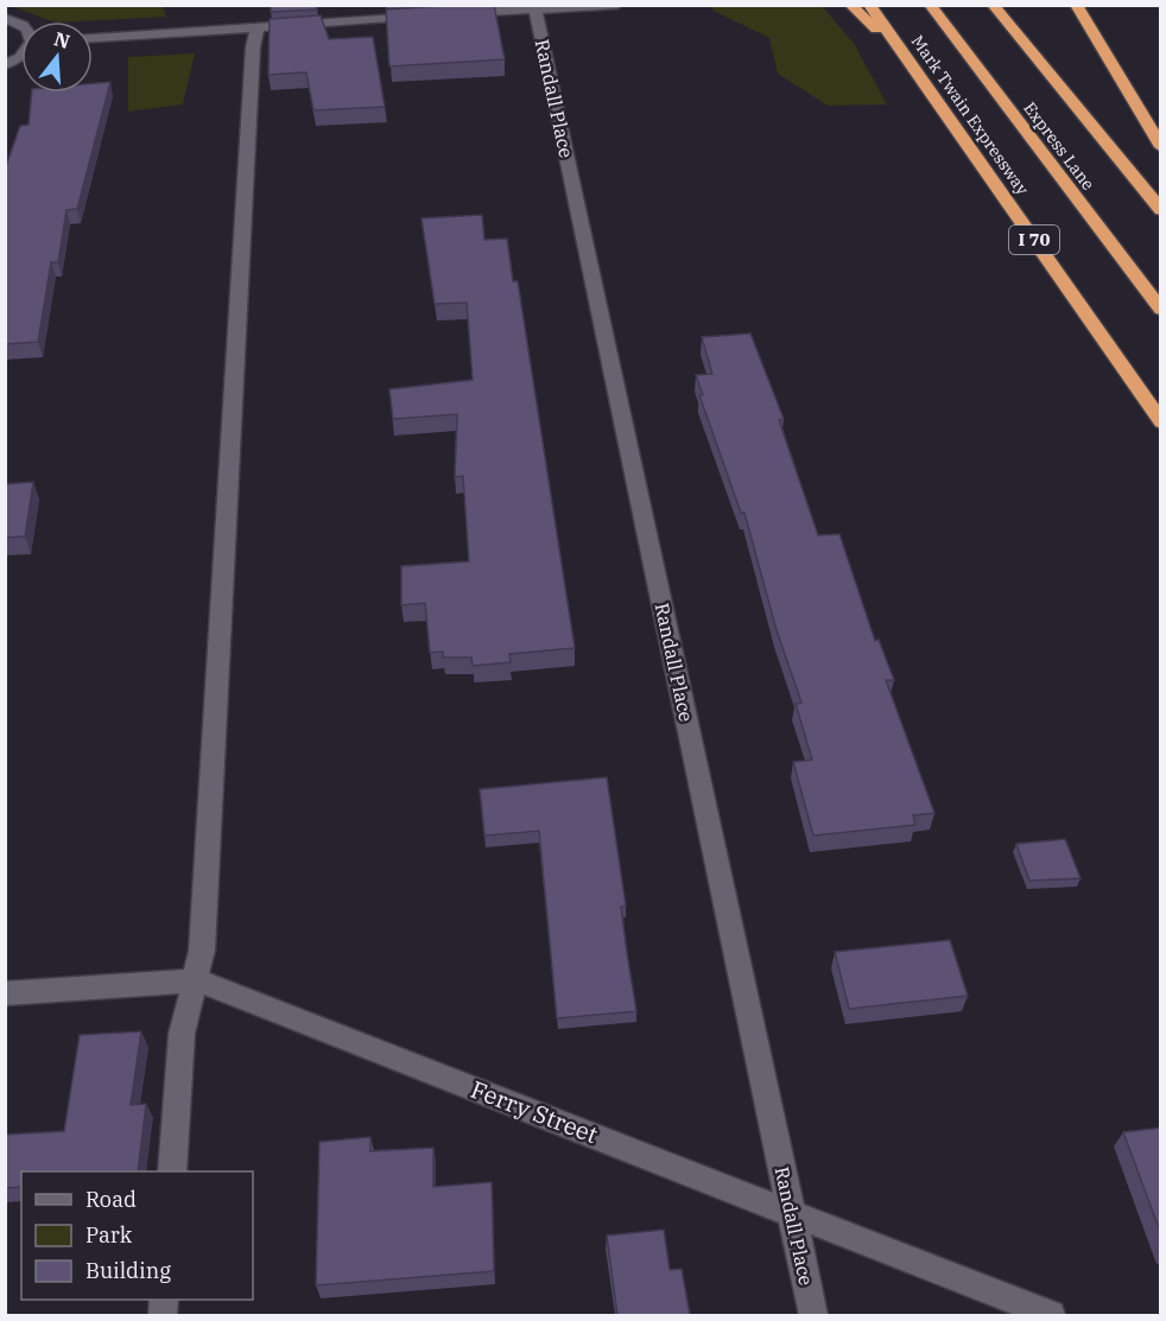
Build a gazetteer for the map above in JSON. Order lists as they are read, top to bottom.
{
  "streets": {
    "highway": ["Mark Twain Expressway", "Express Lane", "I 70"],
    "street": ["Randall Place", "Ferry Street"]
  },
  "crossings": [
    ["Randall Place", "Ferry Street"]
  ],
  "legend": ["Road", "Park", "Building"],
  "north": "top"
}
